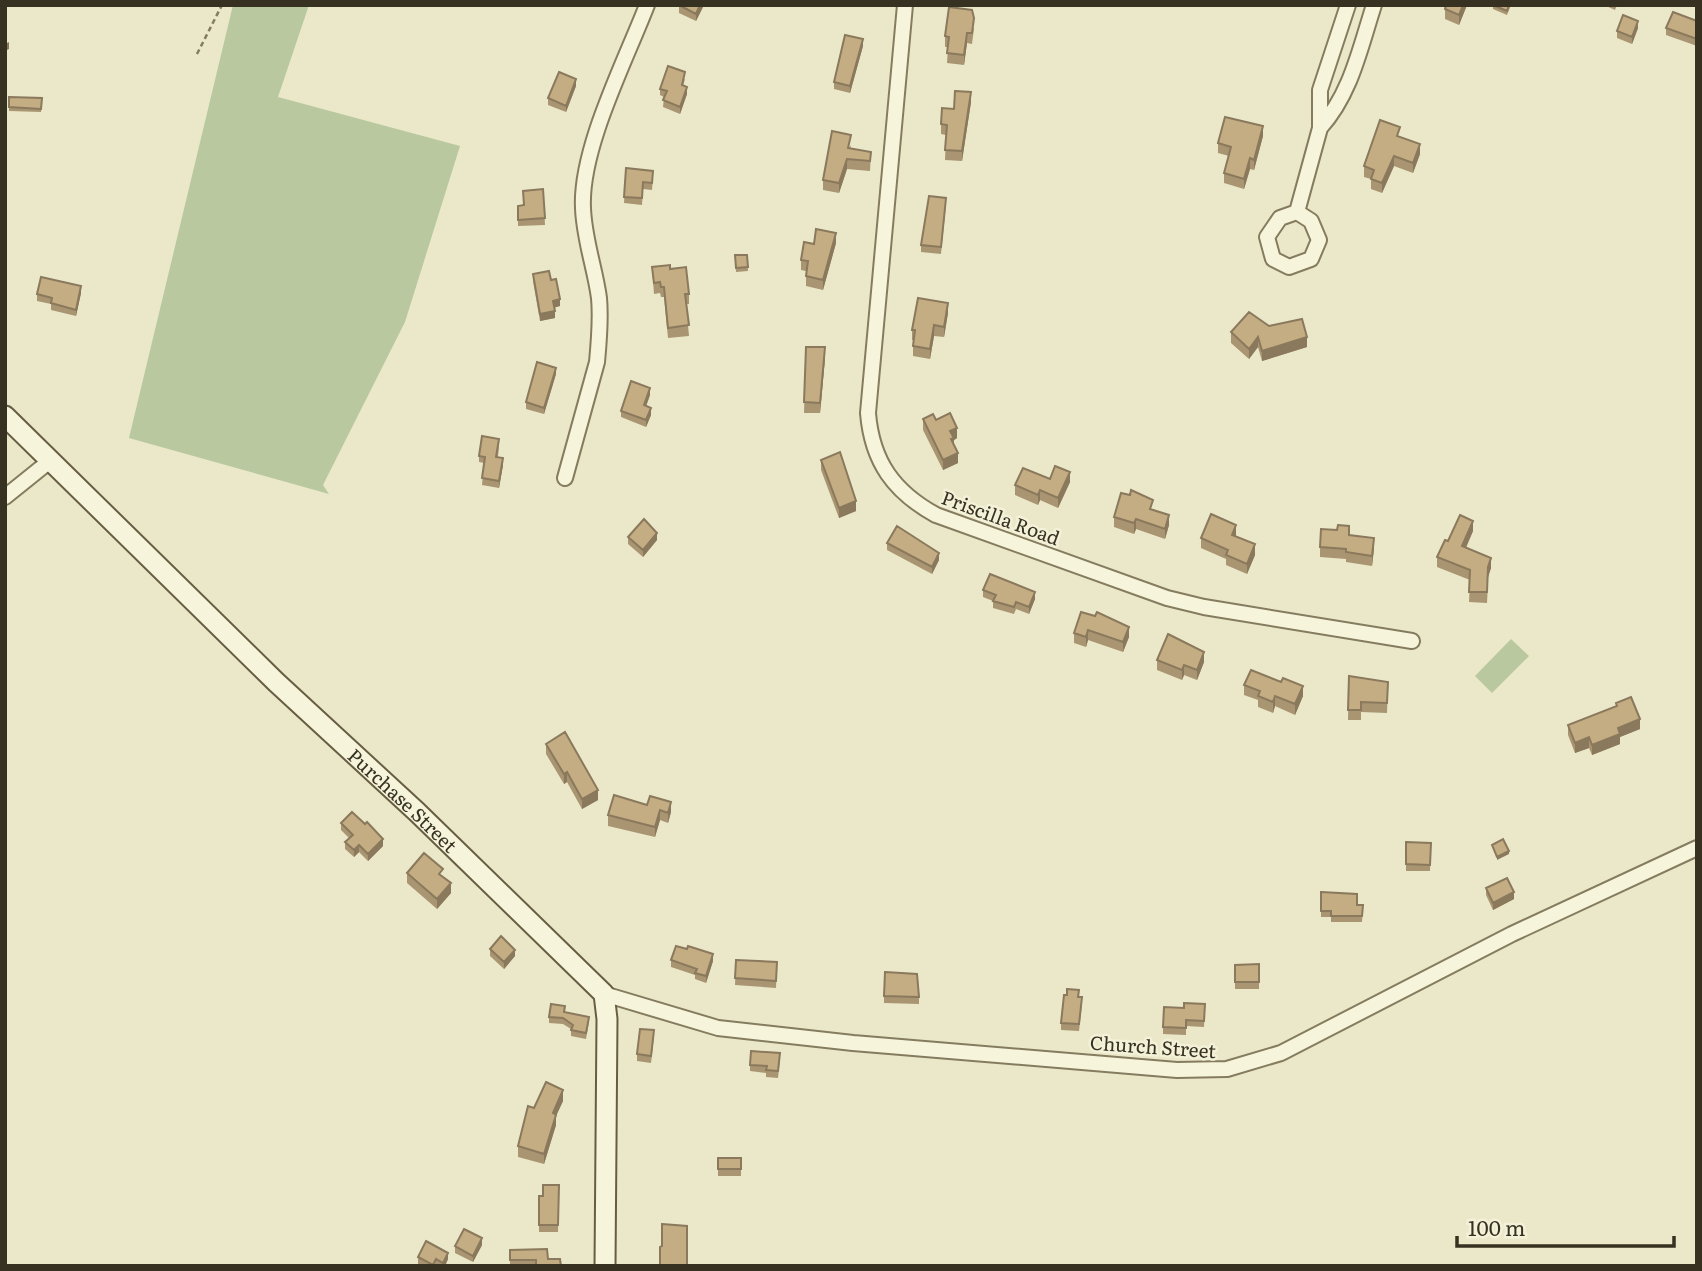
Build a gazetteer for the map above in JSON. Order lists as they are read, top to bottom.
{
  "streets": {
    "street": ["Priscilla Road", "Purchase Street", "Church Street"]
  },
  "crossings": [
    ["Purchase Street", "Church Street"]
  ],
  "scale_bar": "100 m"
}
